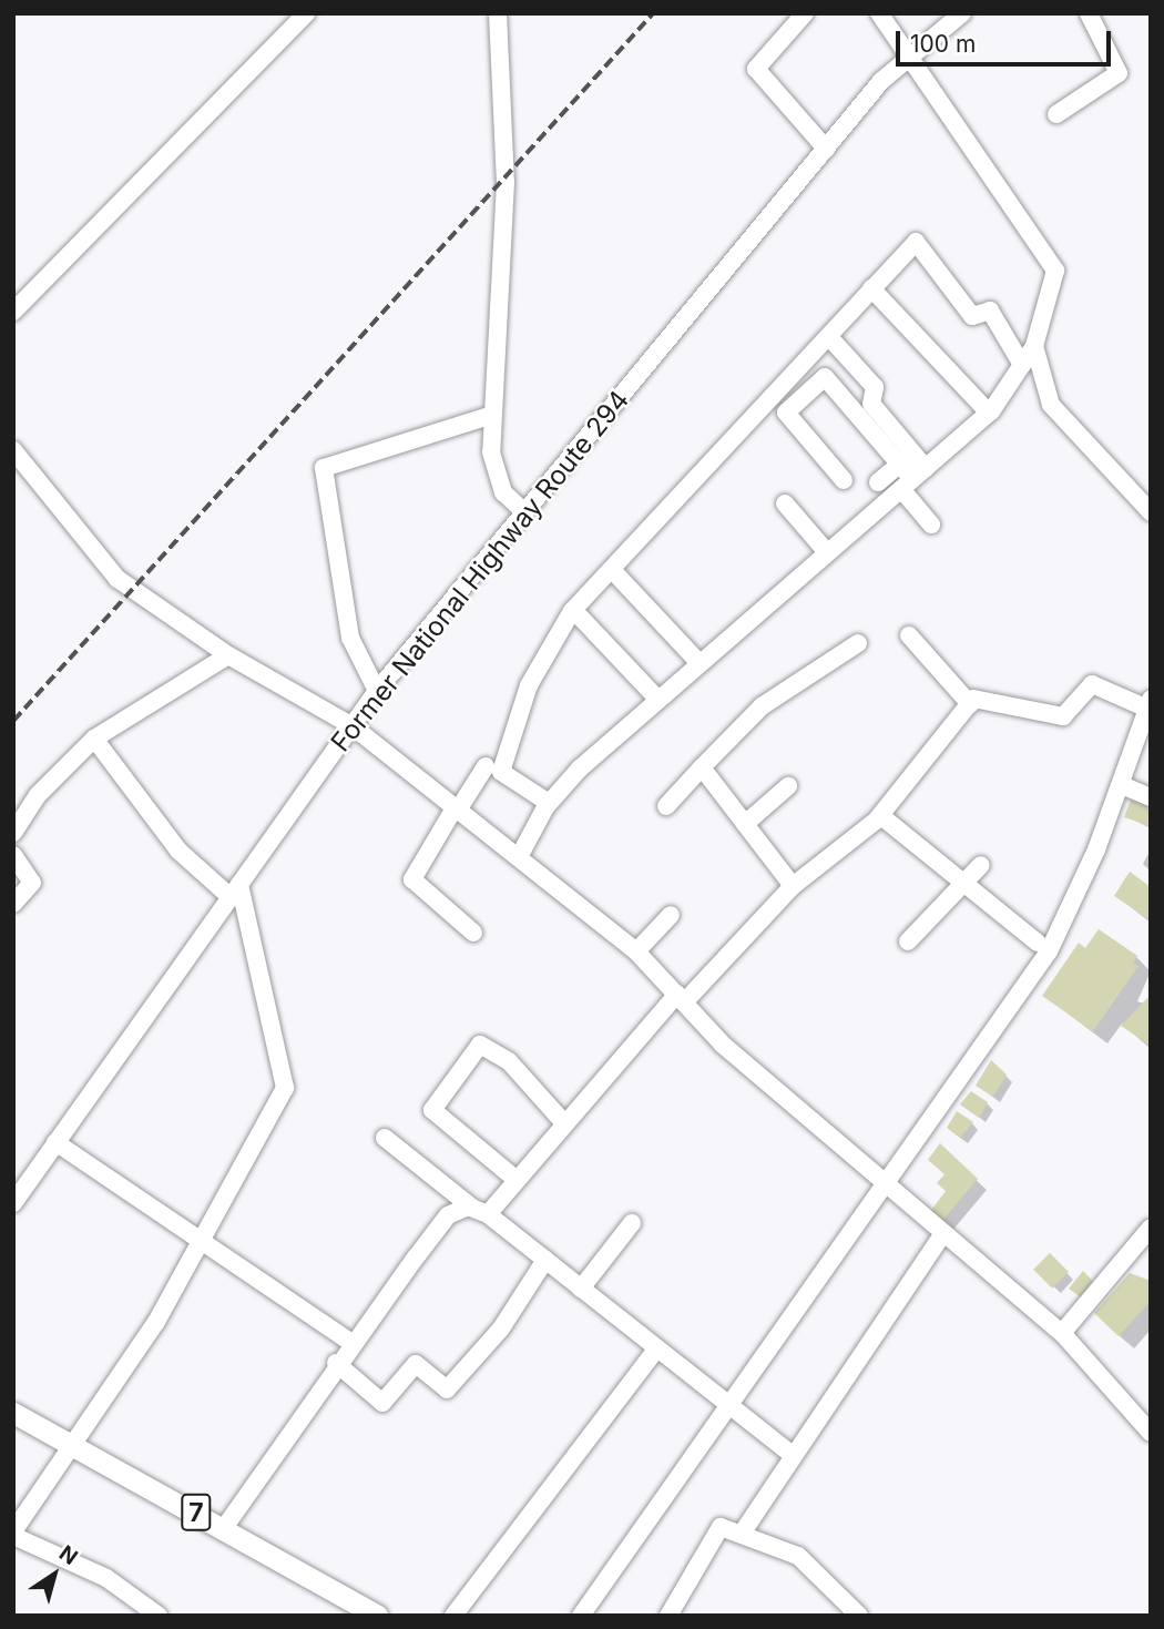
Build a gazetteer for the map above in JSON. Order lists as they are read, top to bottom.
{
  "streets": {
    "main road": ["7"],
    "street": ["Former National Highway Route 294"]
  },
  "scale_bar": "100 m",
  "north": "top right"
}
